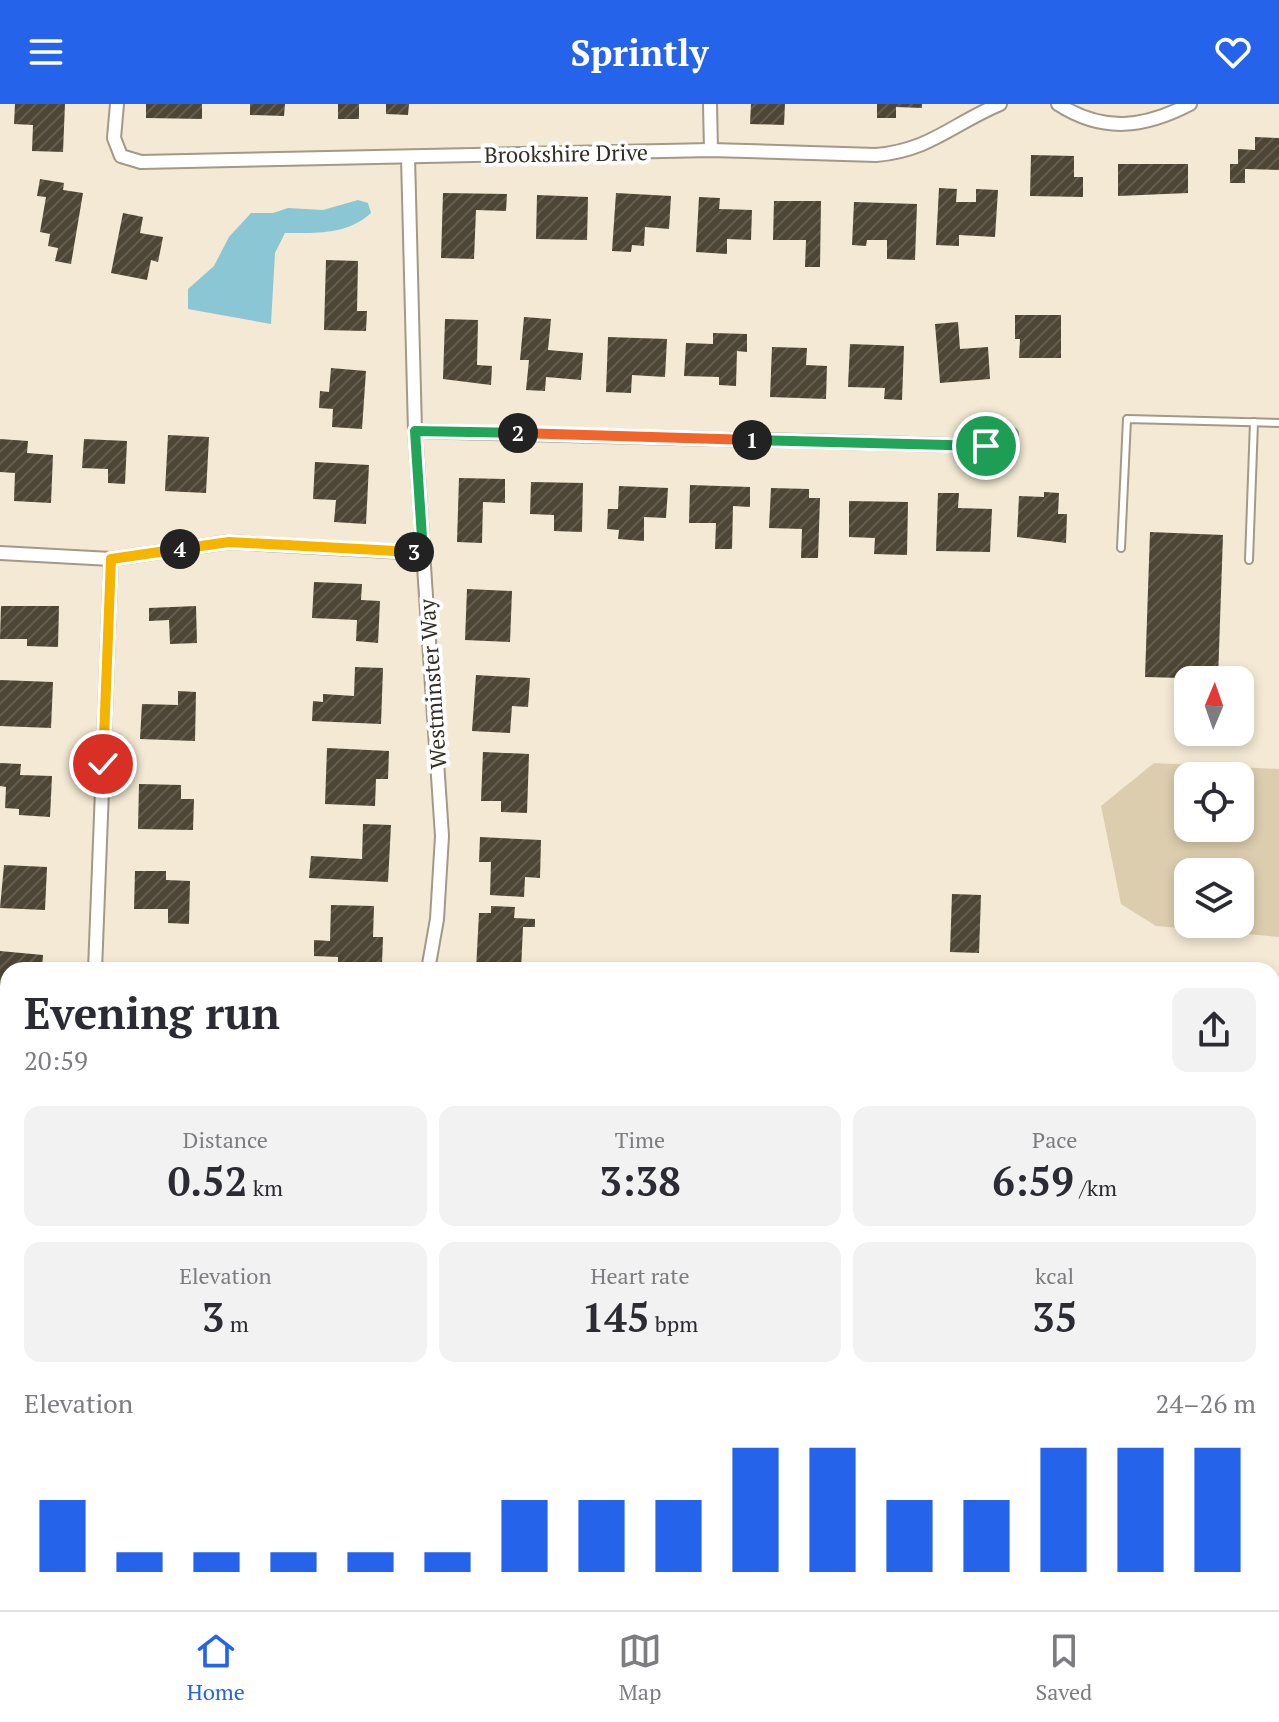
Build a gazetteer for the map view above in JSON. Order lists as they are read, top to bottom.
{
  "streets": {
    "street": ["Brookshire Drive", "Westminster Way"]
  },
  "crossings": [
    ["Brookshire Drive", "Westminster Way"]
  ],
  "north": "top",
  "page": {
    "header": "Sprintly",
    "pins": [
      "2",
      "1",
      "4",
      "3"
    ],
    "heading": ["Evening run", "20:59"],
    "stats": [
      ["Distance", "0.52 km"],
      ["Time", "3:38"],
      ["Pace", "6:59 /km"],
      ["Elevation", "3 m"],
      ["Heart rate", "145 bpm"],
      ["kcal", "35"]
    ],
    "chart": ["Elevation", "24–26 m"],
    "tabs": ["Home", "Map", "Saved"]
  }
}
